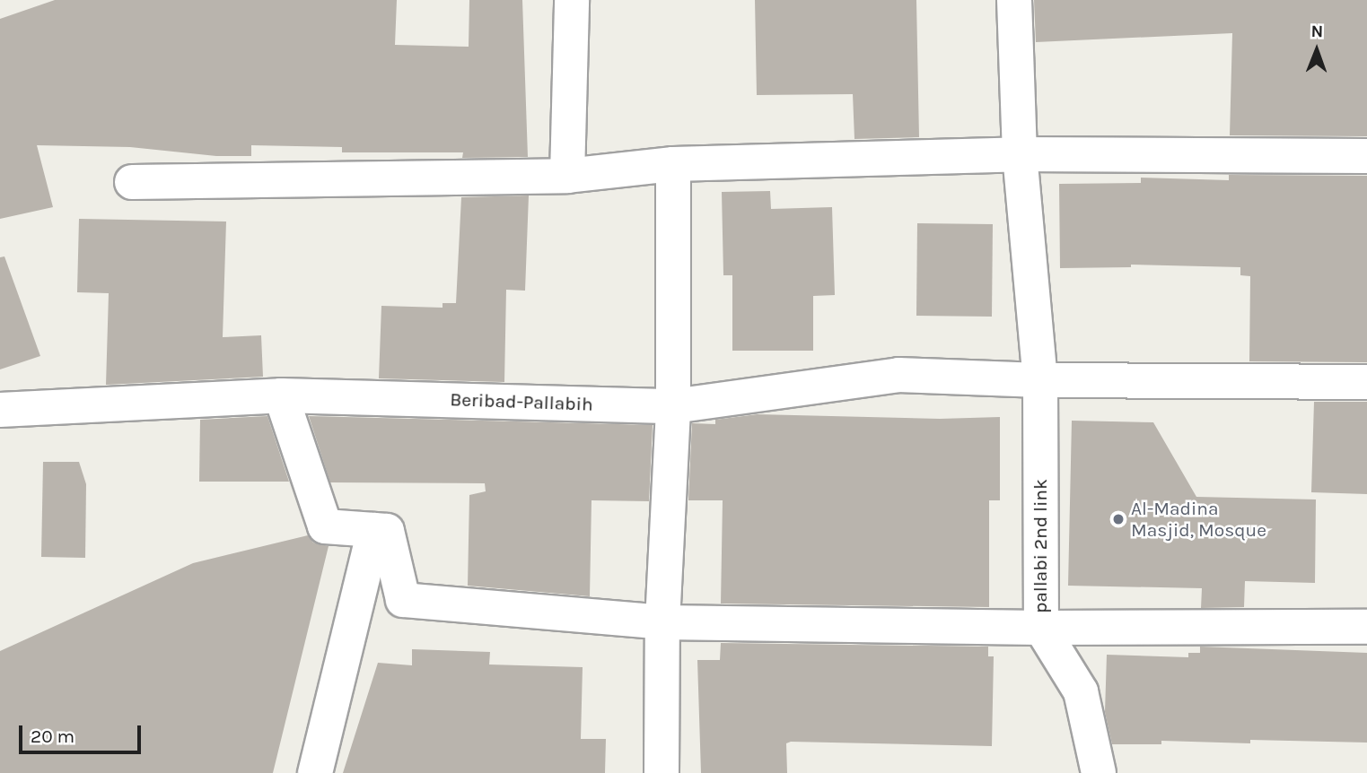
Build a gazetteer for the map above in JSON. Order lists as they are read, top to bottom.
{
  "streets": {
    "street": ["Beribad-Pallabih", "pallabi 2nd link"]
  },
  "crossings": [
    ["Beribad-Pallabih", "pallabi 2nd link"]
  ],
  "places": ["Al-Madina Masjid, Mosque"],
  "scale_bar": "20 m",
  "north": "top"
}
